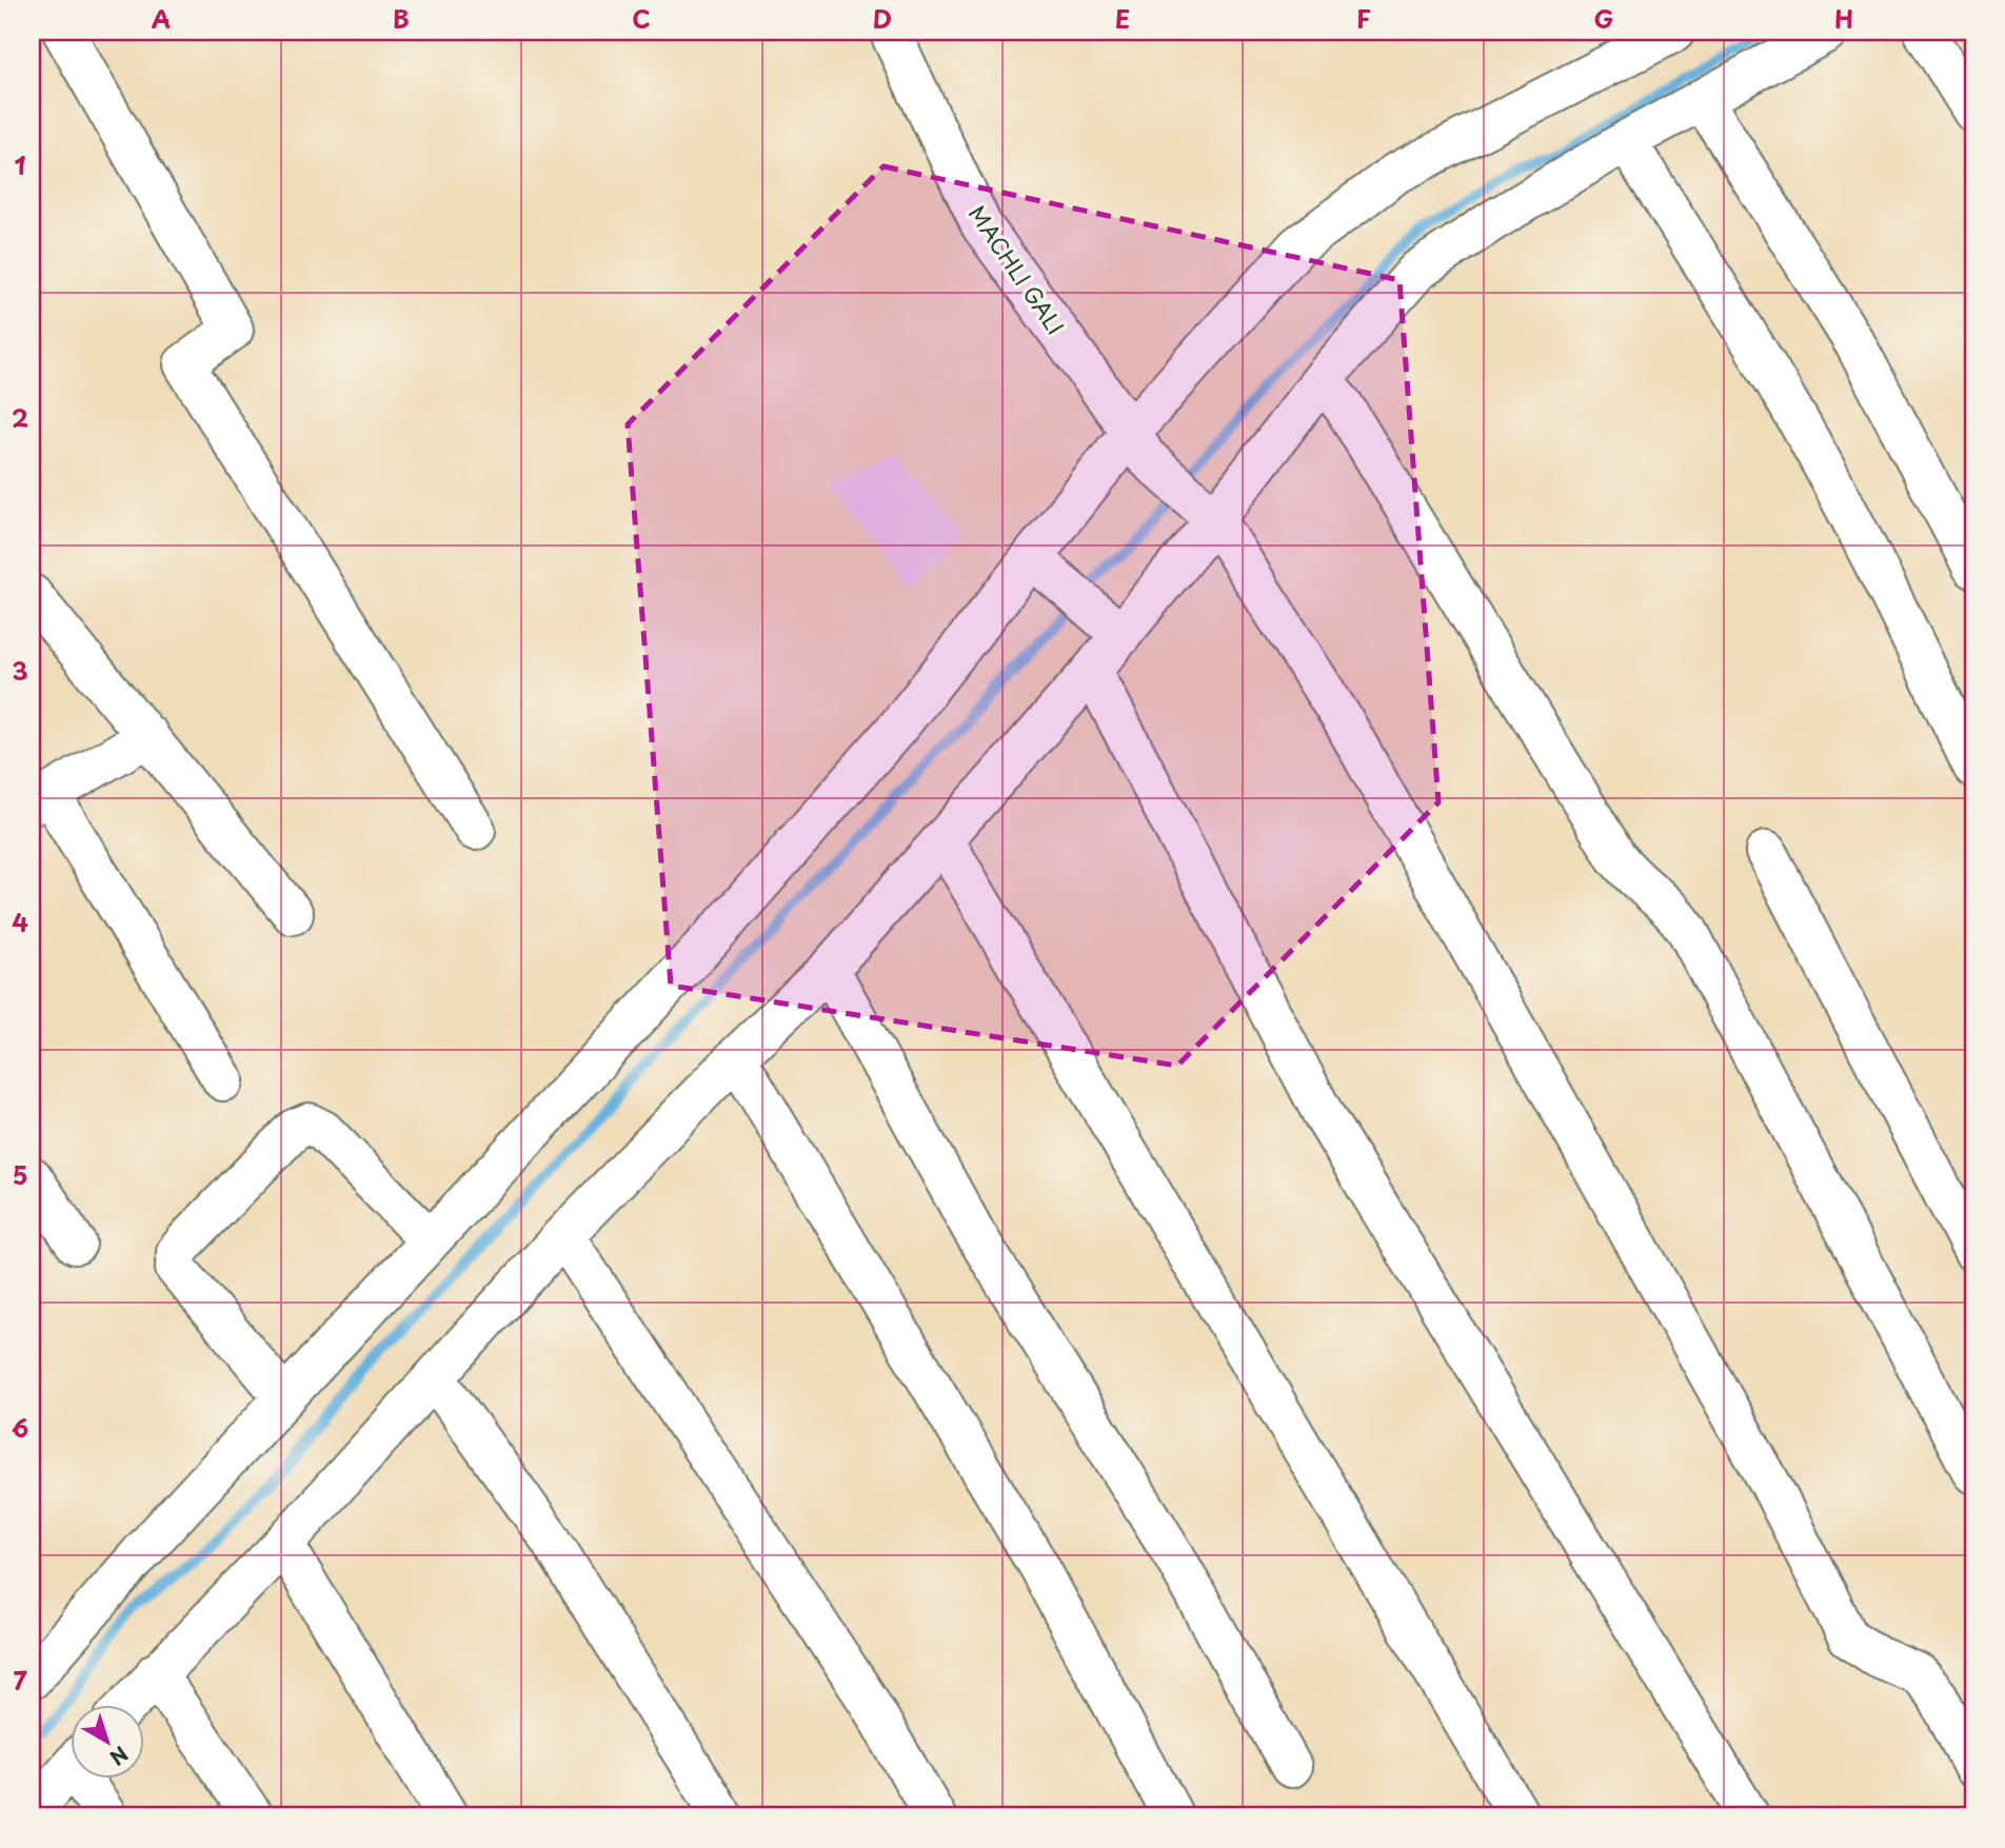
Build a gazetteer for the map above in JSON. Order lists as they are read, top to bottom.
{
  "streets": {
    "street": ["MACHLI GALI"]
  },
  "north": "bottom right",
  "grid": {
    "columns": [
      "A",
      "B",
      "C",
      "D",
      "E",
      "F",
      "G",
      "H"
    ],
    "rows": [
      "1",
      "2",
      "3",
      "4",
      "5",
      "6",
      "7"
    ]
  }
}
